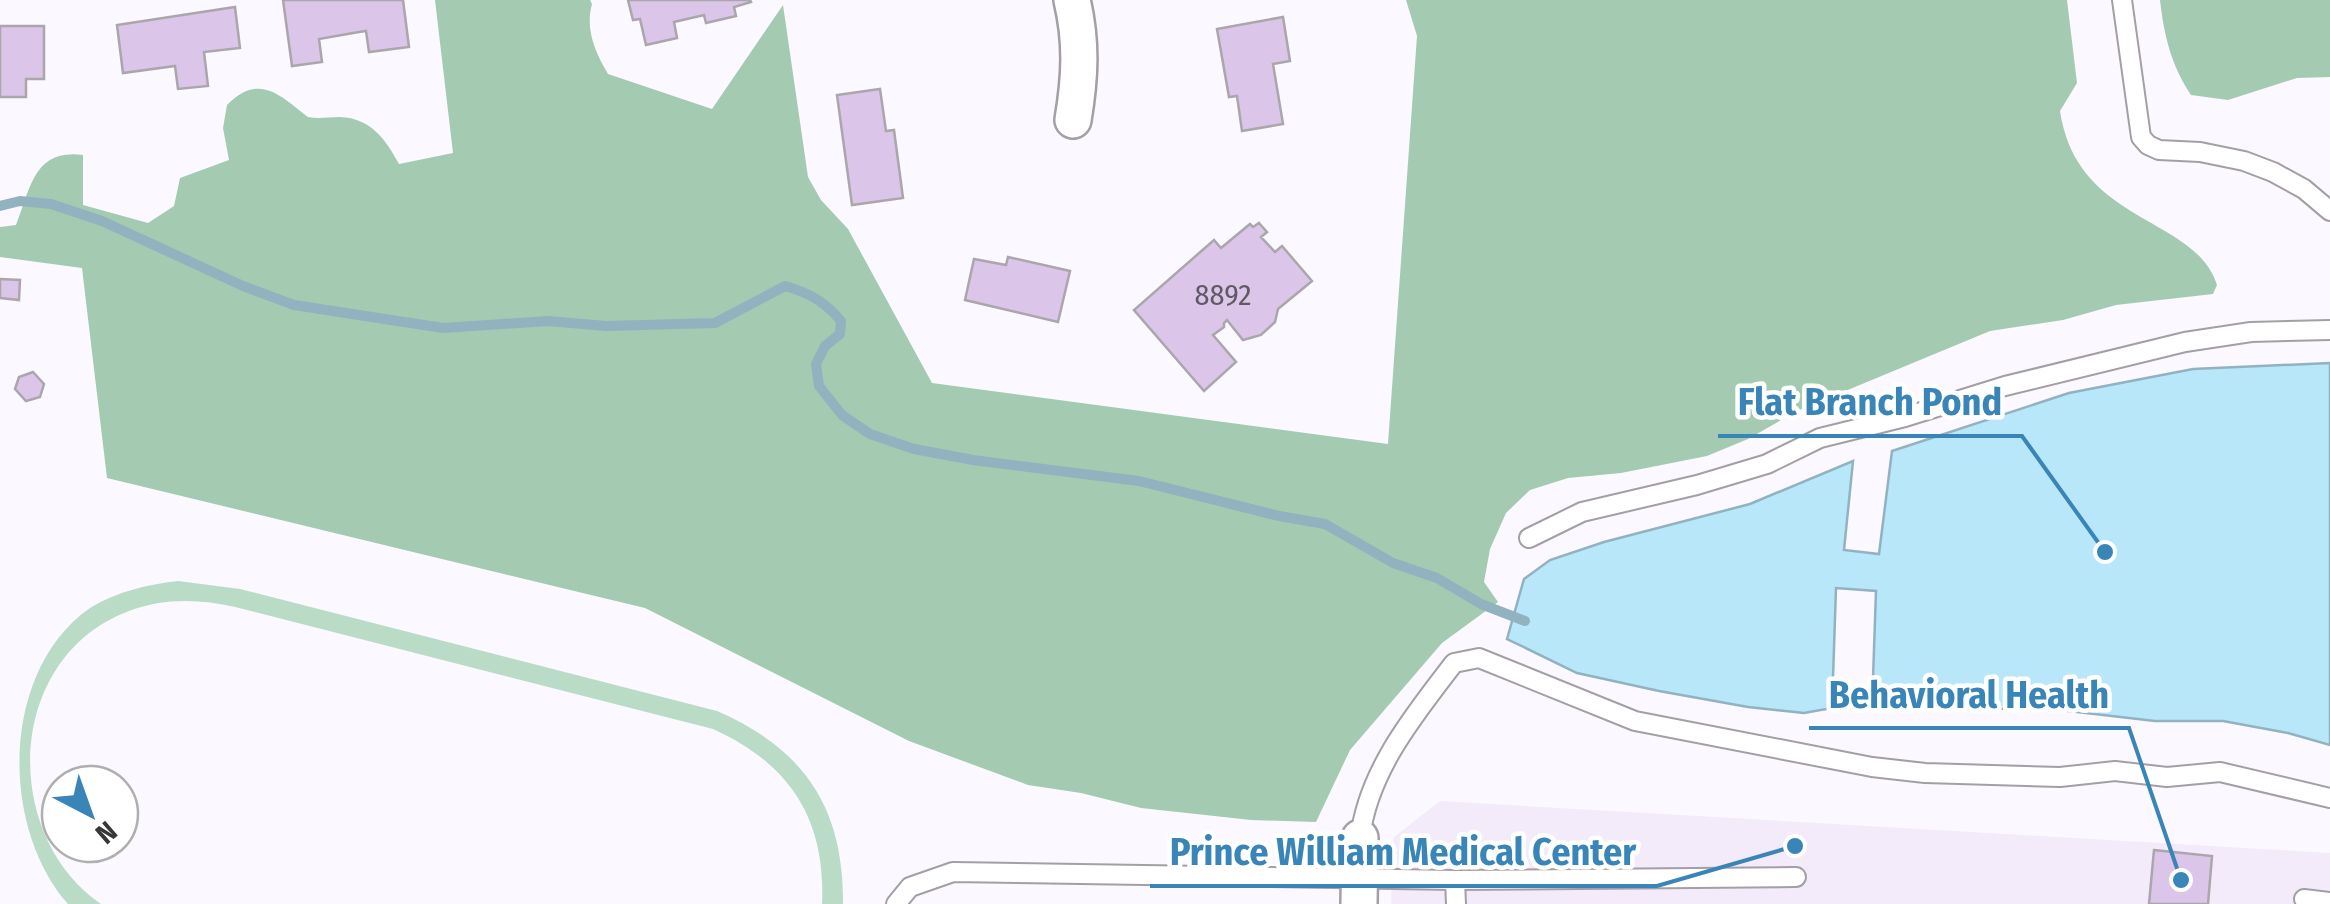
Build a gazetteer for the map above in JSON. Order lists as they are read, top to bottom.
{
  "places": ["Flat Branch Pond", "Prince William Medical Center", "Behavioral Health"],
  "house_numbers": ["8892"],
  "north": "bottom right"
}
